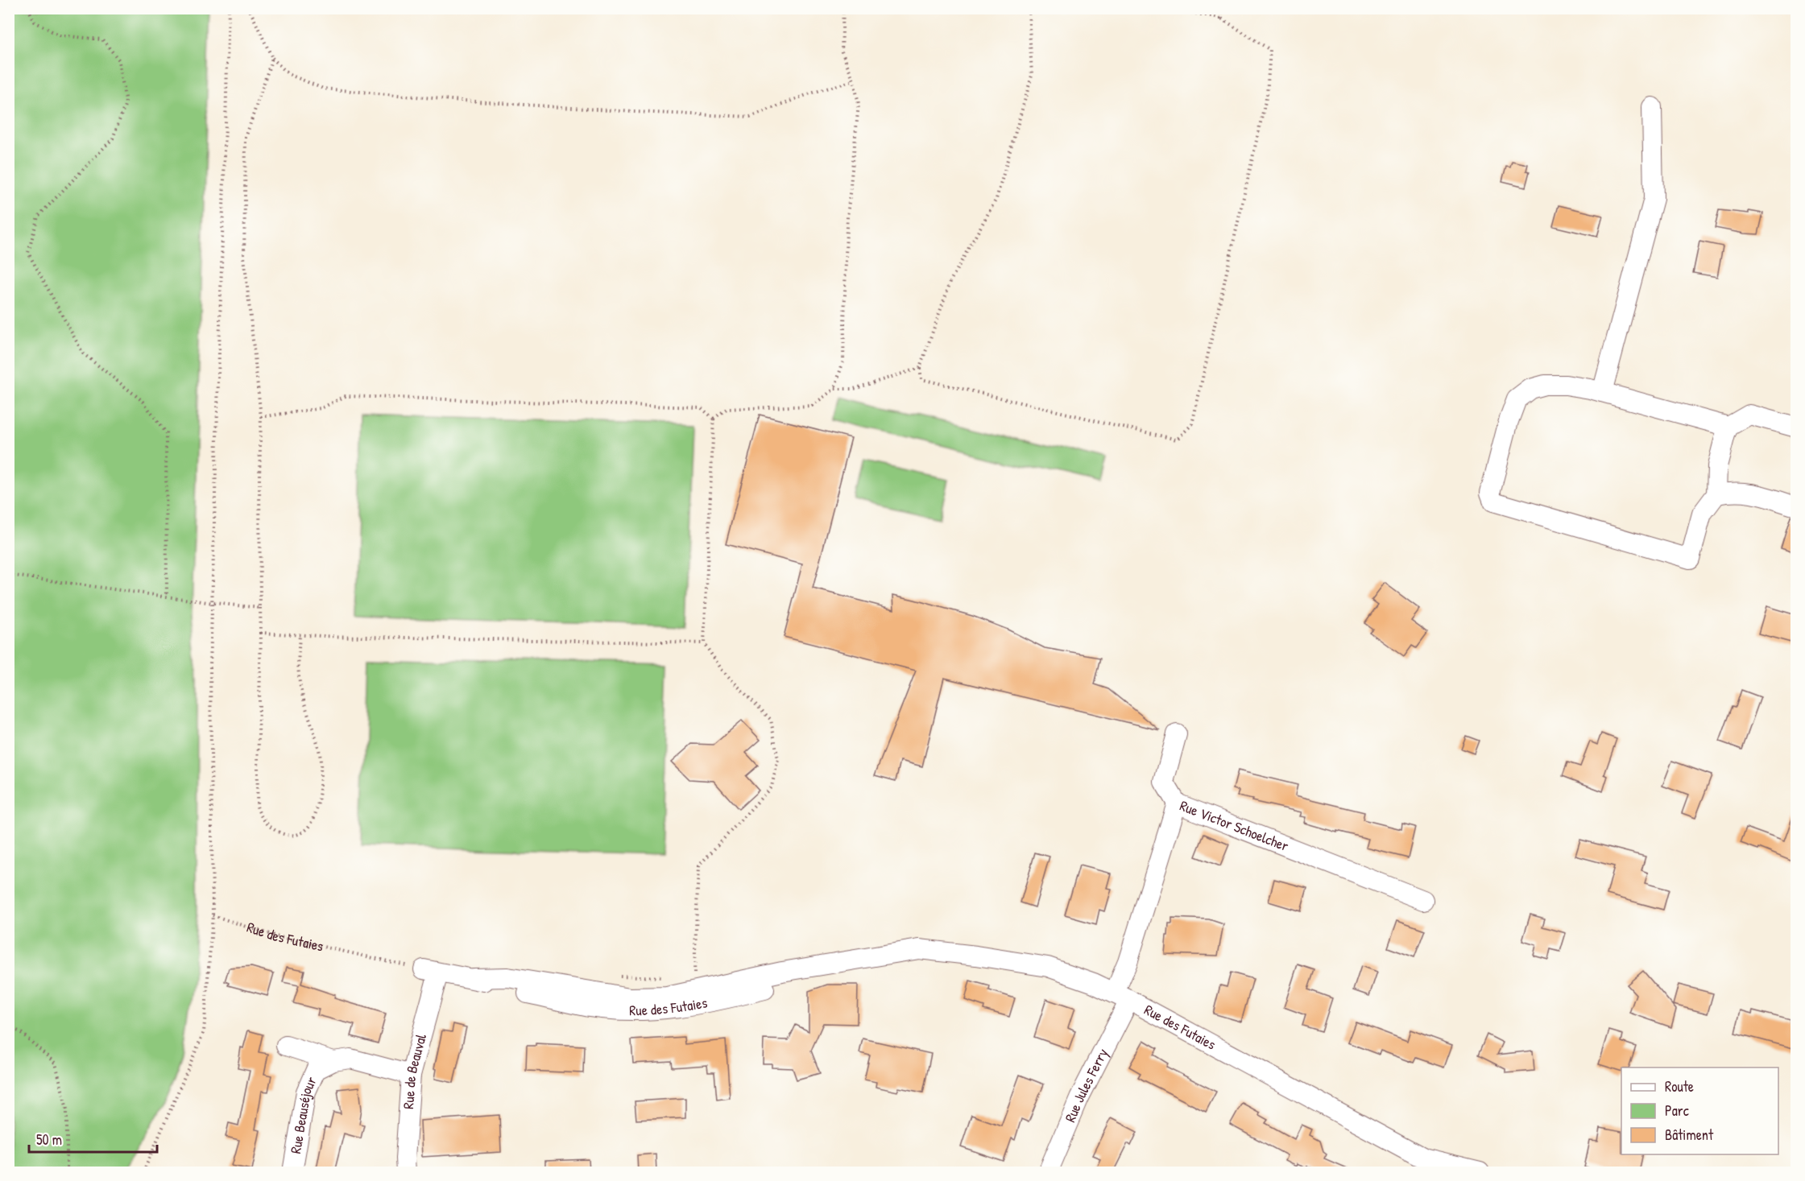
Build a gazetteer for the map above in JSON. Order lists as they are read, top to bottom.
{
  "streets": {
    "street": [
      "Rue Victor Schoelcher",
      "Rue des Futaies",
      "Rue de Beauval",
      "Rue Jules Ferry",
      "Rue Beauséjour"
    ]
  },
  "crossings": [
    ["Rue Victor Schoelcher", "Rue des Futaies"],
    ["Rue Victor Schoelcher", "Rue Jules Ferry"],
    ["Rue des Futaies", "Rue de Beauval"],
    ["Rue des Futaies", "Rue Jules Ferry"],
    ["Rue de Beauval", "Rue Beauséjour"]
  ],
  "legend": ["Route", "Parc", "Bâtiment"],
  "scale_bar": "50 m"
}
